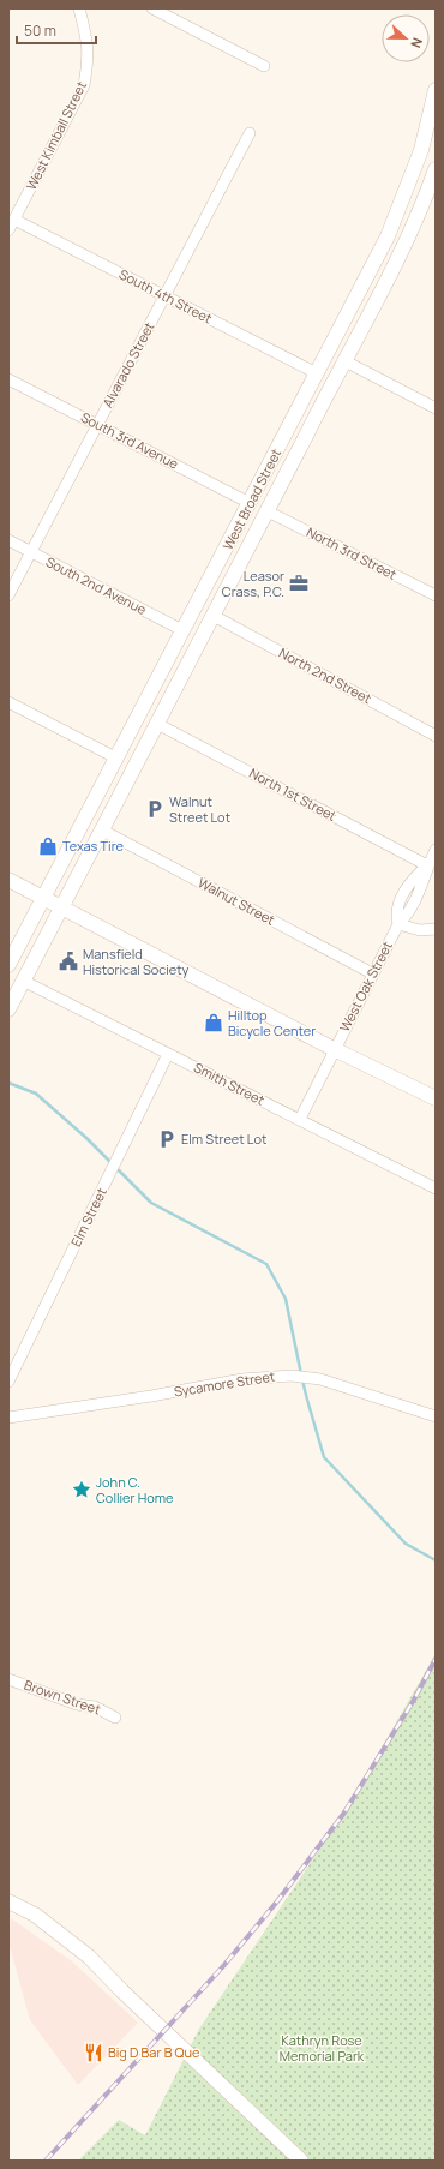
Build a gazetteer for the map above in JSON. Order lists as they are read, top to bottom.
{
  "streets": {
    "main road": ["West Broad Street"],
    "street": [
      "West Kimball Street",
      "South 4th Street",
      "Alvarado Street",
      "South 3rd Avenue",
      "North 3rd Street",
      "South 2nd Avenue",
      "North 2nd Street",
      "North 1st Street",
      "Walnut Street",
      "West Oak Street",
      "Smith Street",
      "Elm Street",
      "Sycamore Street",
      "Brown Street"
    ]
  },
  "crossings": [
    ["West Kimball Street", "South 4th Street"],
    ["South 4th Street", "Alvarado Street"],
    ["South 4th Street", "West Broad Street"],
    ["Alvarado Street", "South 3rd Avenue"],
    ["Alvarado Street", "South 2nd Avenue"],
    ["South 3rd Avenue", "West Broad Street"],
    ["West Broad Street", "North 3rd Street"],
    ["West Broad Street", "South 2nd Avenue"],
    ["West Broad Street", "North 2nd Street"],
    ["West Broad Street", "North 1st Street"],
    ["West Broad Street", "Walnut Street"],
    ["West Broad Street", "Smith Street"],
    ["North 1st Street", "West Oak Street"],
    ["Walnut Street", "West Oak Street"],
    ["West Oak Street", "Smith Street"],
    ["Smith Street", "Elm Street"]
  ],
  "parks": ["Kathryn Rose Memorial Park"],
  "places": {
    "office": ["Leasor Crass, P.C."],
    "parking": ["Walnut Street Lot", "Elm Street Lot"],
    "shop": ["Texas Tire", "Hilltop Bicycle Center"],
    "public building": ["Mansfield Historical Society"],
    "place": ["John C. Collier Home"],
    "restaurant": ["Big D Bar B Que"]
  },
  "scale_bar": "50 m",
  "north": "right"
}
